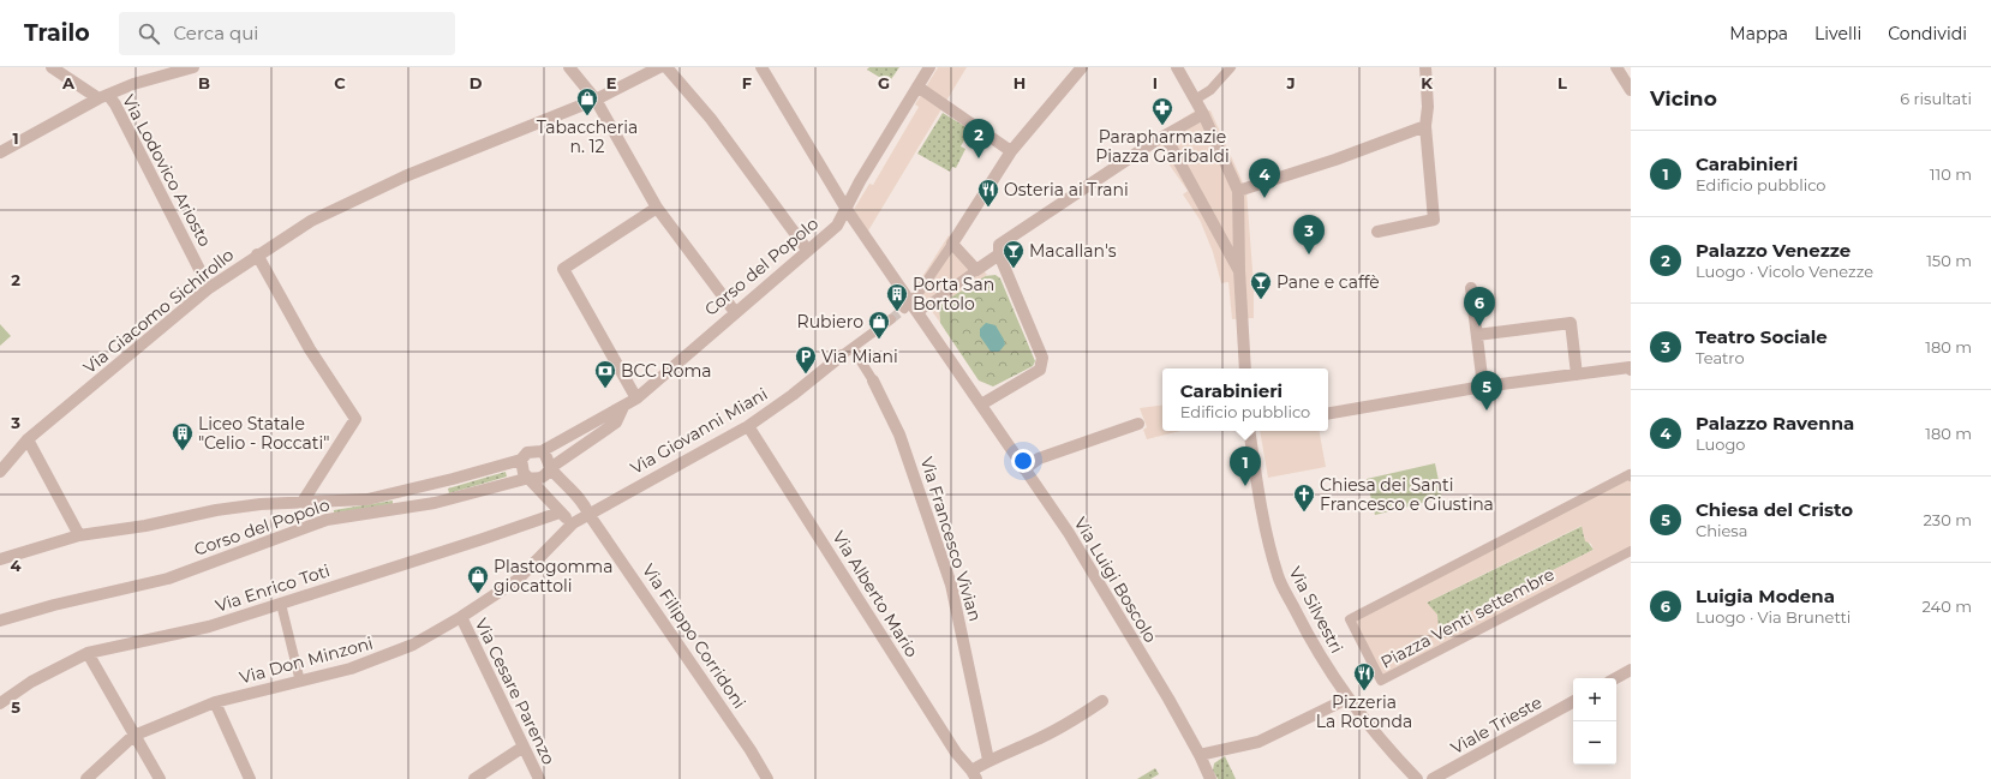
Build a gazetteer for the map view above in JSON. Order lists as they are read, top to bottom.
{
  "streets": {
    "street": [
      "Via Lodovico Ariosto",
      "Corso del Popolo",
      "Via Giacomo Sichirollo",
      "Via Giovanni Miani",
      "Via Francesco Vivian",
      "Via Luigi Boscolo",
      "Via Enrico Toti",
      "Via Alberto Mario",
      "Via Silvestri",
      "Piazza Venti settembre",
      "Via Filippo Corridoni",
      "Via Don Minzoni",
      "Via Cesare Parenzo",
      "Viale Trieste"
    ]
  },
  "crossings": [
    ["Via Lodovico Ariosto", "Via Giacomo Sichirollo"],
    ["Corso del Popolo", "Via Luigi Boscolo"],
    ["Corso del Popolo", "Via Filippo Corridoni"],
    ["Via Giovanni Miani", "Via Francesco Vivian"],
    ["Via Giovanni Miani", "Via Alberto Mario"],
    ["Via Giovanni Miani", "Via Filippo Corridoni"],
    ["Via Giovanni Miani", "Via Don Minzoni"],
    ["Via Don Minzoni", "Via Cesare Parenzo"]
  ],
  "places": {
    "shop": ["Tabaccheria n. 12", "Rubiero", "Plastogomma giocattoli"],
    "pharmacy": ["Parapharmazie Piazza Garibaldi"],
    "restaurant": ["Osteria ai Trani", "Pizzeria La Rotonda"],
    "bar": ["Macallan's", "Pane e caffè"],
    "building": ["Porta San Bortolo", "Liceo Statale \"Celio - Roccati\""],
    "parking": ["Via Miani"],
    "bank": ["BCC Roma"],
    "church": ["Chiesa dei Santi Francesco e Giustina"]
  },
  "page": {
    "header": "Trailo",
    "search": "Cerca qui",
    "nav": ["Mappa", "Livelli", "Condividi"],
    "heading": ["Vicino", "6 risultati"],
    "pins": [
      "2",
      "4",
      "3",
      "6",
      "5",
      "1"
    ],
    "list": [
      {
        "mark": "1",
        "name": "Carabinieri",
        "note": "Edificio pubblico",
        "value": "110 m"
      },
      {
        "mark": "2",
        "name": "Palazzo Venezze",
        "note": "Luogo · Vicolo Venezze",
        "value": "150 m"
      },
      {
        "mark": "3",
        "name": "Teatro Sociale",
        "note": "Teatro",
        "value": "180 m"
      },
      {
        "mark": "4",
        "name": "Palazzo Ravenna",
        "note": "Luogo",
        "value": "180 m"
      },
      {
        "mark": "5",
        "name": "Chiesa del Cristo",
        "note": "Chiesa",
        "value": "230 m"
      },
      {
        "mark": "6",
        "name": "Luigia Modena",
        "note": "Luogo · Via Brunetti",
        "value": "240 m"
      }
    ],
    "popup": ["Carabinieri", "Edificio pubblico"],
    "map_buttons": ["+", "−"]
  },
  "grid": {
    "columns": [
      "A",
      "B",
      "C",
      "D",
      "E",
      "F",
      "G",
      "H",
      "I",
      "J",
      "K",
      "L"
    ],
    "rows": [
      "1",
      "2",
      "3",
      "4",
      "5"
    ]
  }
}
